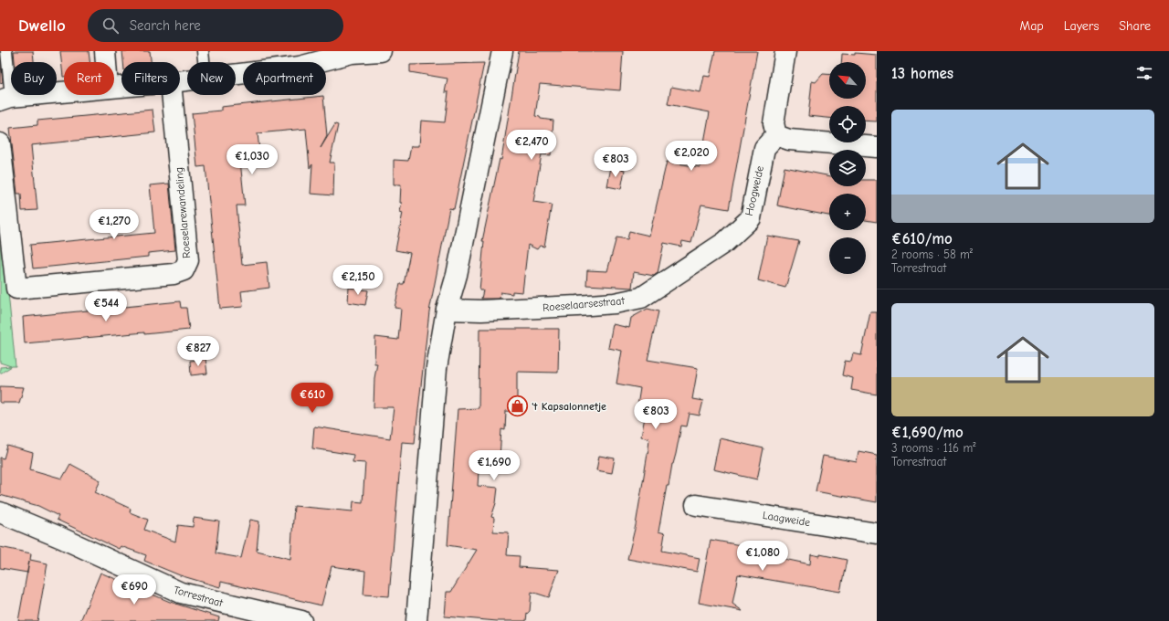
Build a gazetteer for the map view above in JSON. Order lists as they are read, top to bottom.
{
  "streets": {
    "street": [
      "Hoogweide",
      "Roeselarewandeling",
      "Roeselaarsestraat",
      "Laagweide",
      "Torrestraat"
    ]
  },
  "crossings": [
    ["Hoogweide", "Roeselaarsestraat"]
  ],
  "places": {
    "shop": ["'t Kapsalonnetje"]
  },
  "north": "top left",
  "page": {
    "header": "Dwello",
    "search": "Search here",
    "nav": ["Map", "Layers", "Share"],
    "heading": "13 homes",
    "map_buttons": ["+", "−"],
    "chip": [
      "Buy",
      "Rent",
      "Filters",
      "New",
      "Apartment"
    ],
    "list": [
      {
        "name": "€610/mo",
        "note": "2 rooms · 58 m² · Torrestraat"
      },
      {
        "name": "€1,690/mo",
        "note": "3 rooms · 116 m² · Torrestraat"
      }
    ],
    "price": [
      "€2,470",
      "€2,020",
      "€1,030",
      "€803",
      "€1,270",
      "€2,150",
      "€544",
      "€827",
      "€610",
      "€803",
      "€1,690",
      "€1,080",
      "€690"
    ]
  }
}
